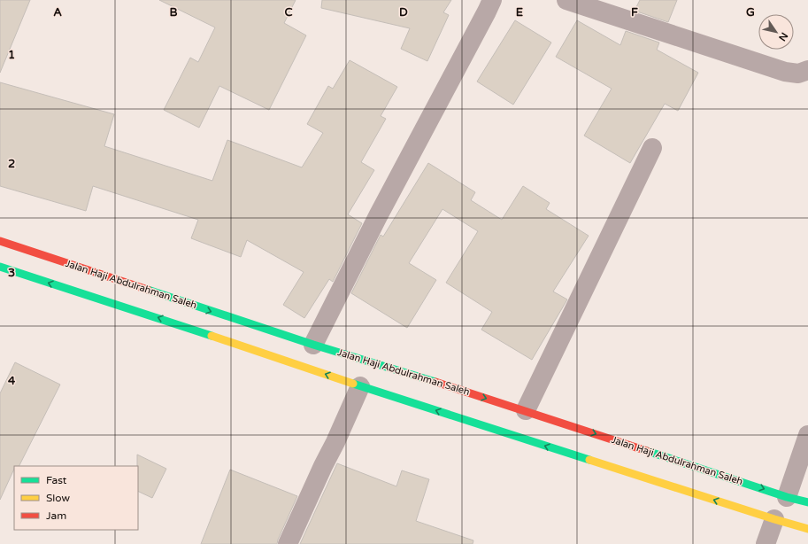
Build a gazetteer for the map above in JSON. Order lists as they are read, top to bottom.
{
  "streets": {
    "highway": ["Jalan Haji Abdulrahman Saleh"]
  },
  "legend": ["Fast", "Slow", "Jam"],
  "north": "bottom right",
  "grid": {
    "columns": [
      "A",
      "B",
      "C",
      "D",
      "E",
      "F",
      "G"
    ],
    "rows": [
      "1",
      "2",
      "3",
      "4"
    ]
  }
}
